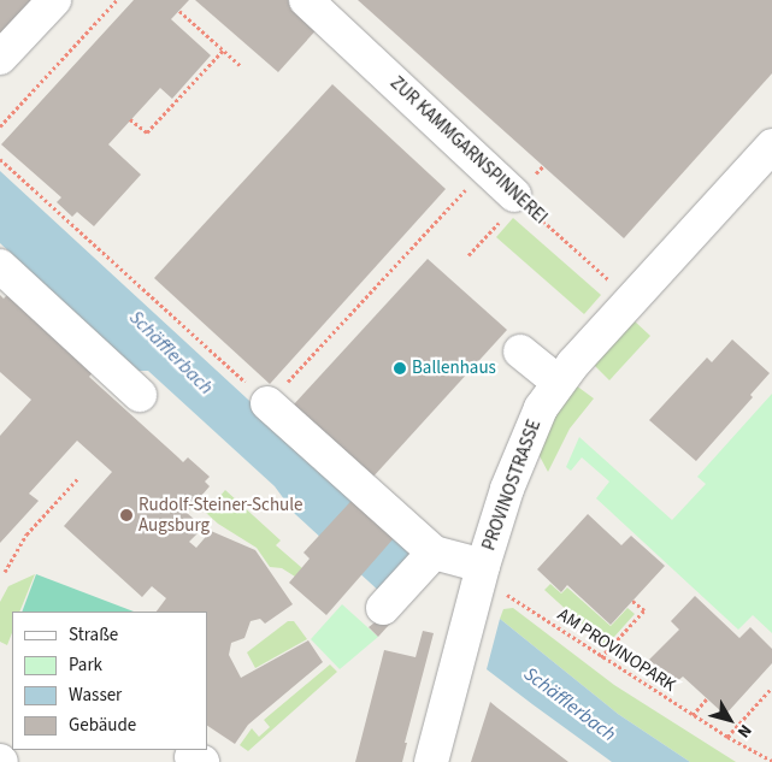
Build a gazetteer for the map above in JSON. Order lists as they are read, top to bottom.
{
  "streets": {
    "street": ["ZUR KAMMGARNSPINNEREI", "PROVINOSTRASSE"],
    "path": ["AM PROVINOPARK"]
  },
  "crossings": [
    ["ZUR KAMMGARNSPINNEREI", "PROVINOSTRASSE"],
    ["PROVINOSTRASSE", "AM PROVINOPARK"]
  ],
  "water": ["Schäfflerbach"],
  "places": ["Ballenhaus", "Rudolf-Steiner-Schule Augsburg"],
  "legend": [
    "Straße",
    "Park",
    "Wasser",
    "Gebäude"
  ],
  "north": "bottom right"
}
